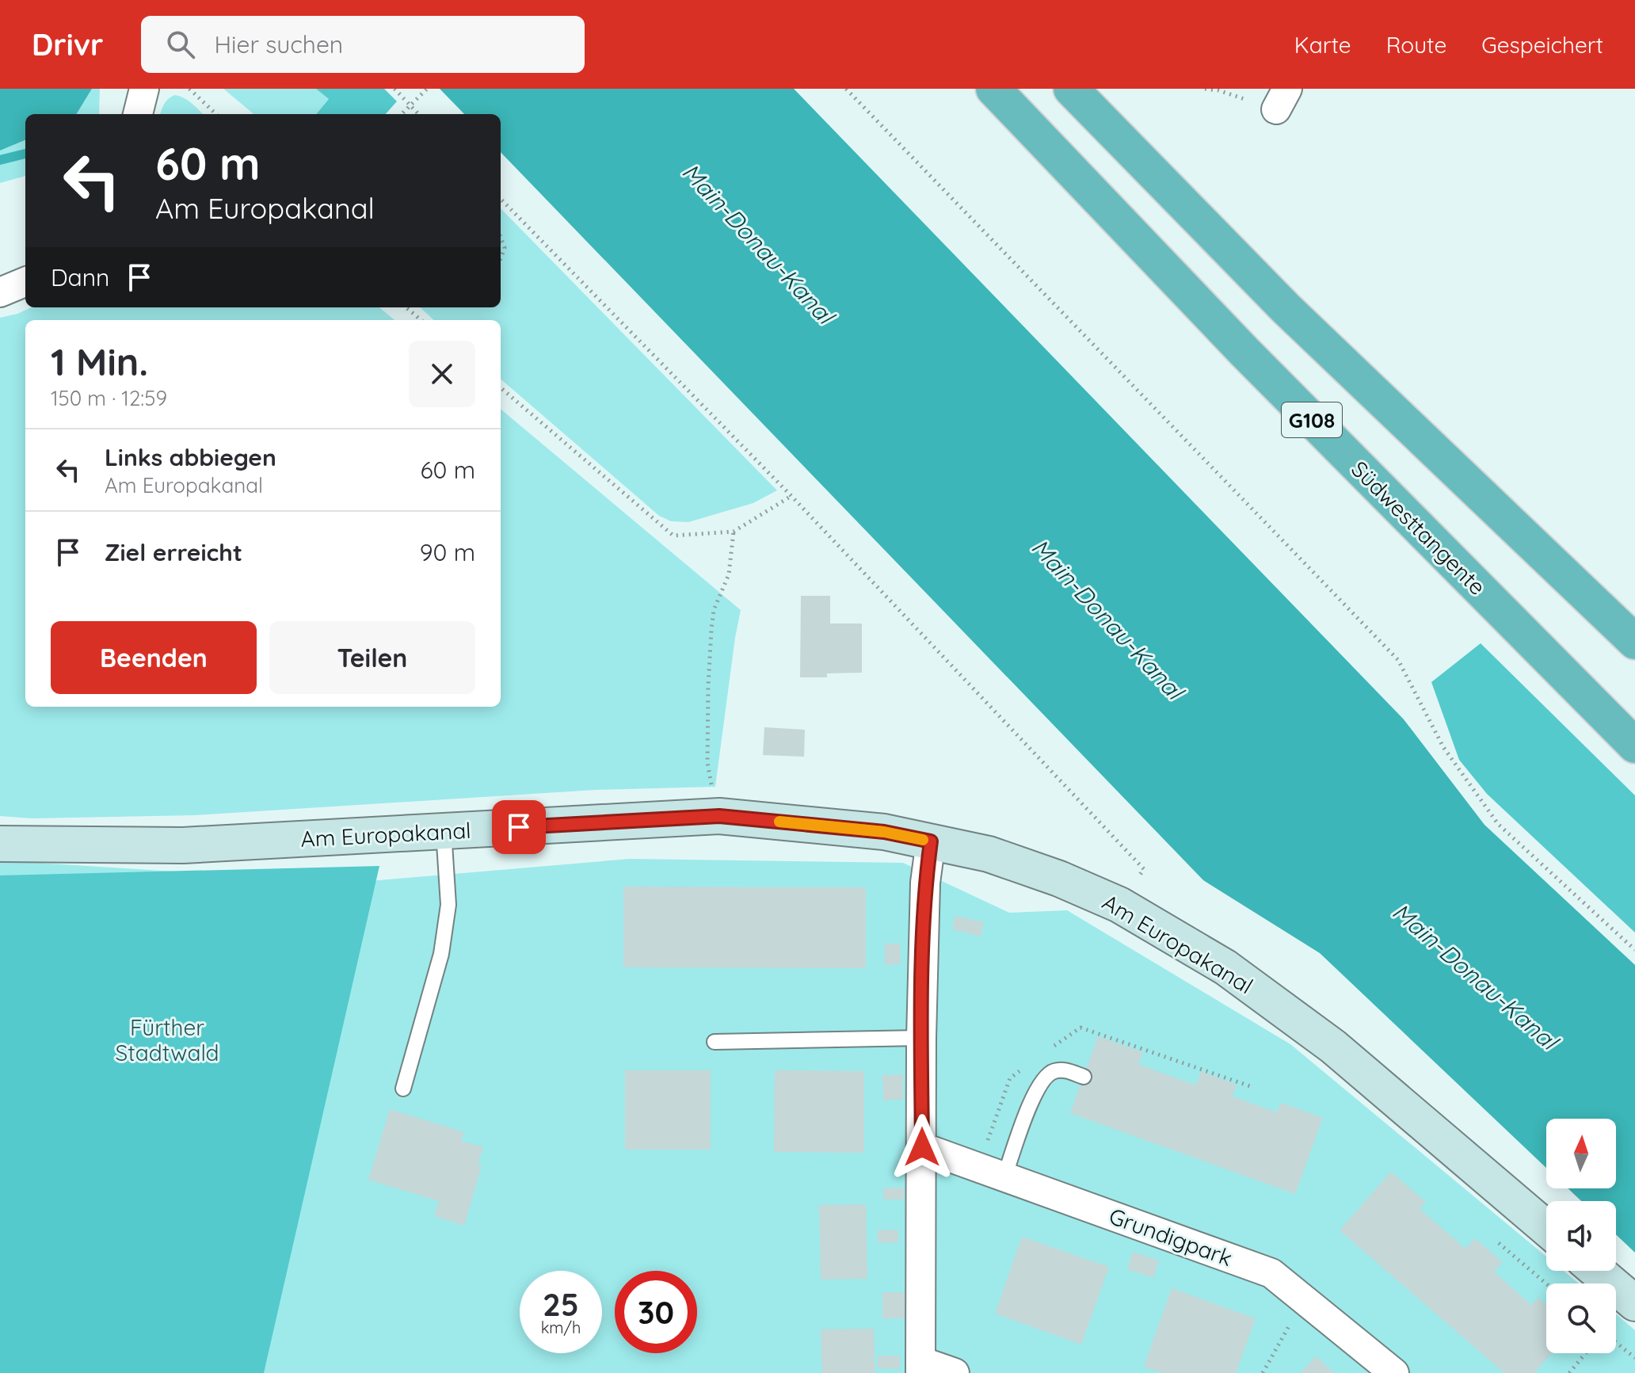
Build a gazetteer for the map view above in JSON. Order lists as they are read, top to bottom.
{
  "streets": {
    "highway": ["G108", "Südwesttangente"],
    "main road": ["Am Europakanal"],
    "street": ["Grundigpark"]
  },
  "water": ["Main-Donau-Kanal"],
  "parks": ["Fürther Stadtwald"],
  "north": "top",
  "page": {
    "header": "Drivr",
    "search": "Hier suchen",
    "nav": ["Karte", "Route", "Gespeichert"],
    "turn": ["60 m", "Am Europakanal"],
    "then": "Dann",
    "heading": ["1 Min.", "150 m · 12:59"],
    "list": [
      {
        "name": "Links abbiegen",
        "note": "Am Europakanal",
        "value": "60 m"
      },
      {
        "name": "Ziel erreicht",
        "value": "90 m"
      }
    ],
    "buttons": ["Beenden", "Teilen"],
    "speed": "25 km/h",
    "limit": "30"
  }
}
